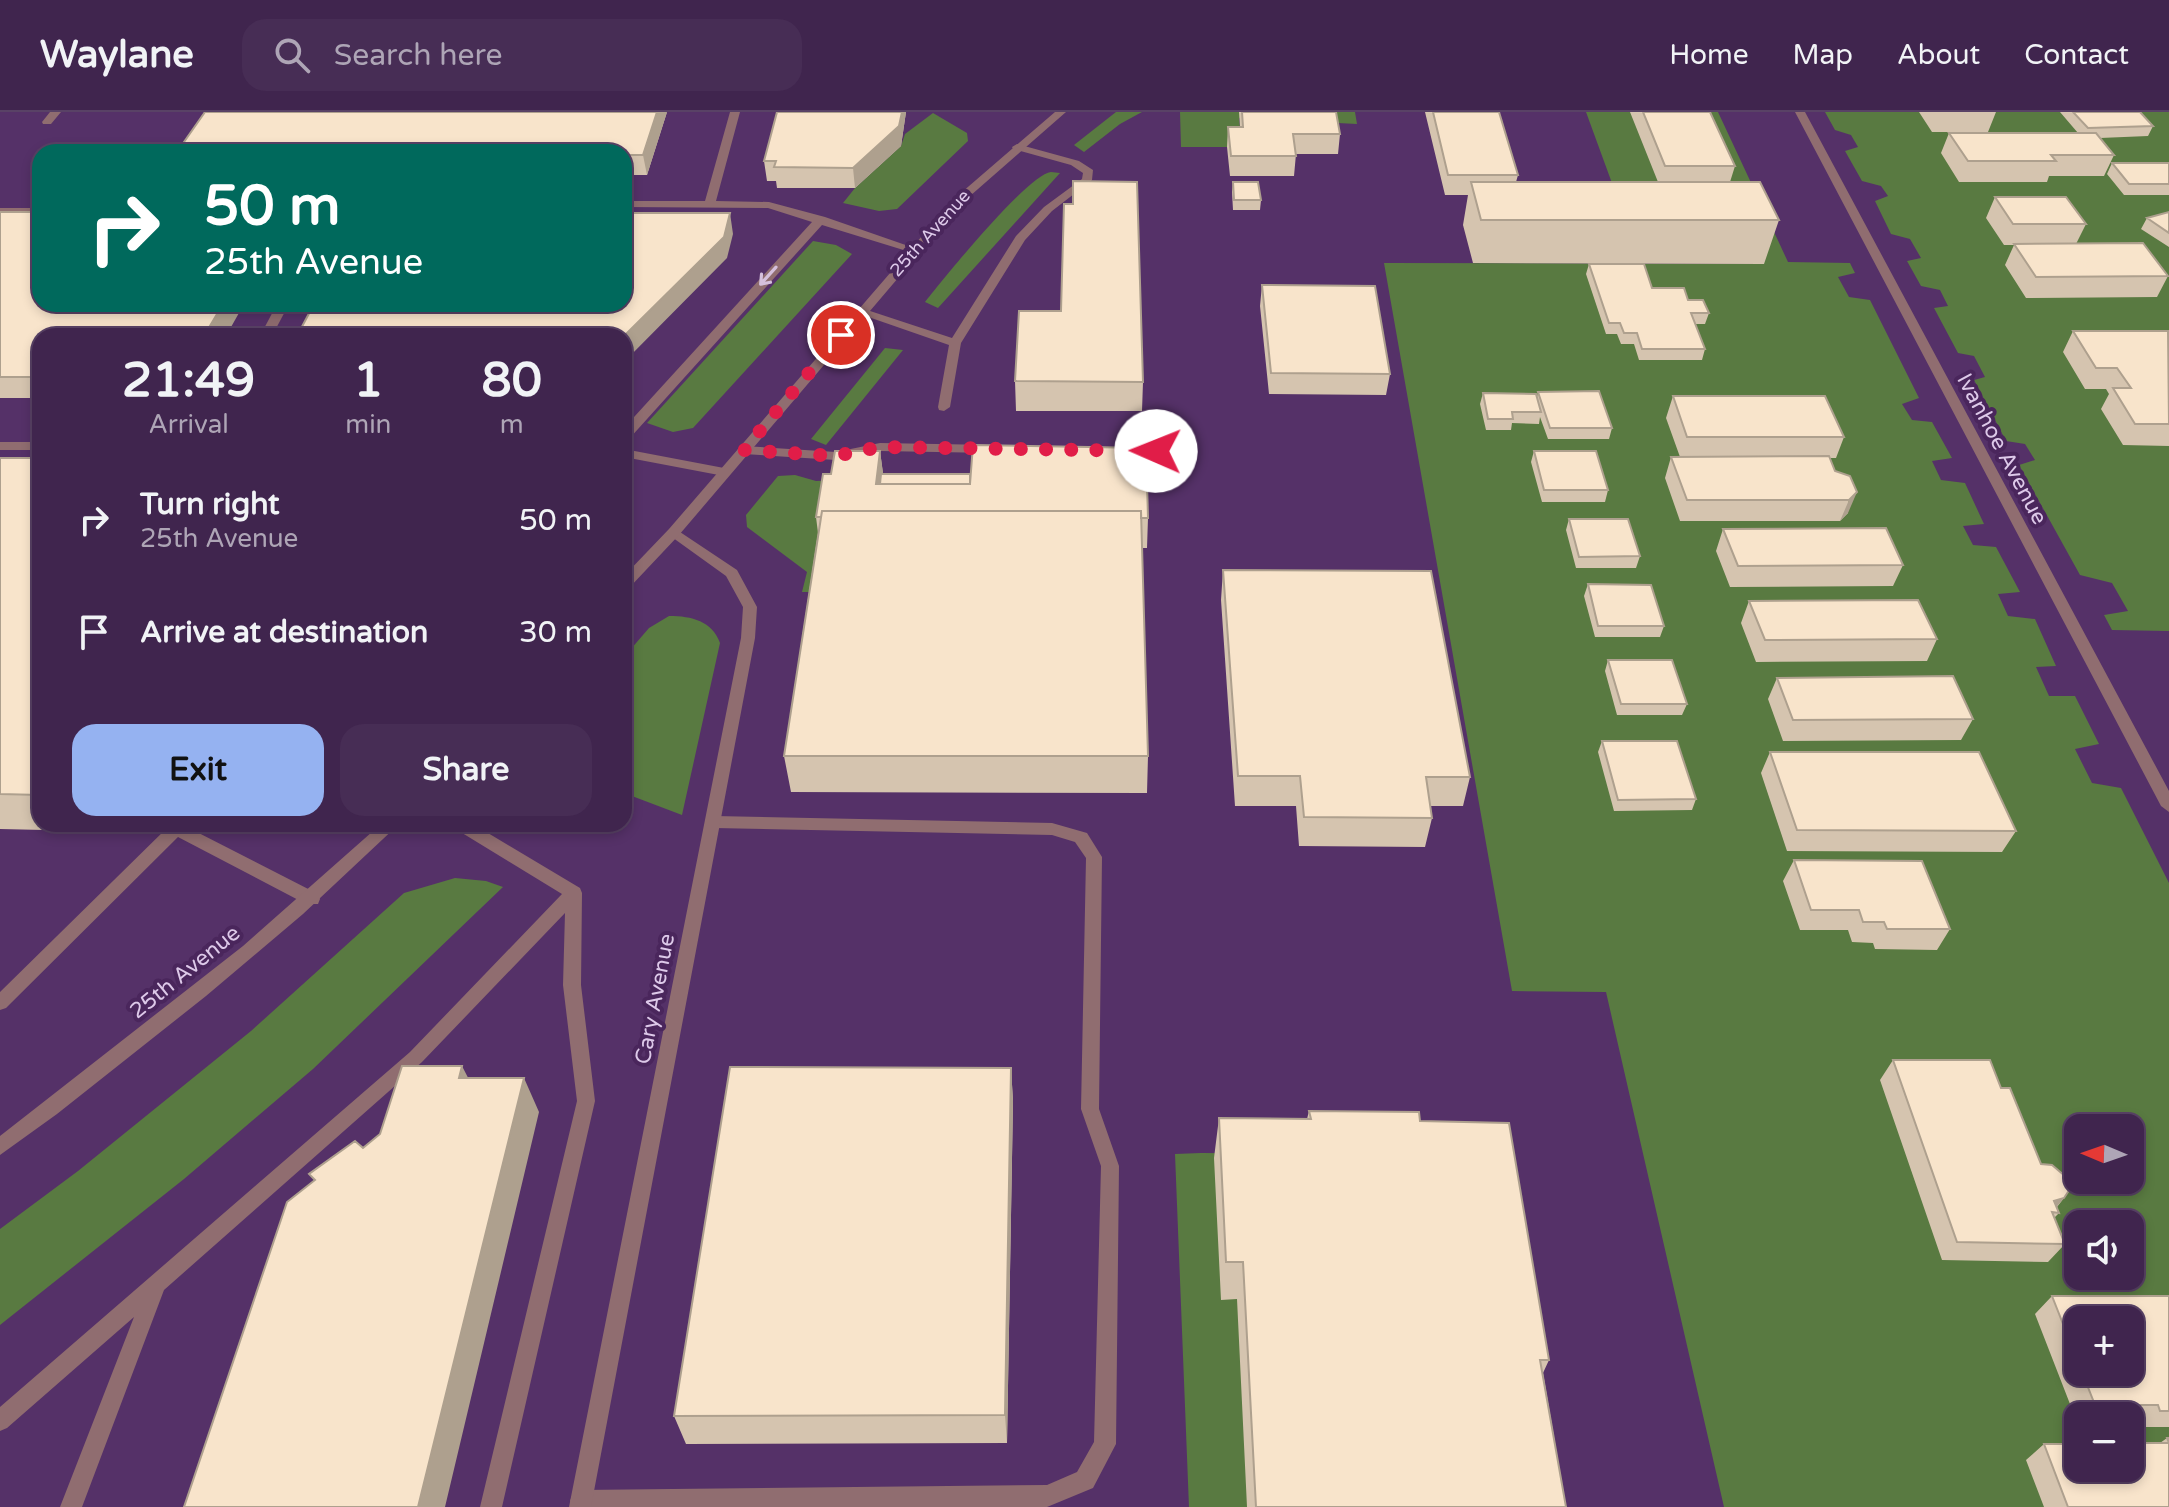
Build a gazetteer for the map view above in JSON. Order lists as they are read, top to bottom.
{
  "streets": {
    "street": ["25th Avenue", "Ivanhoe Avenue", "Cary Avenue"]
  },
  "crossings": [
    ["25th Avenue", "Cary Avenue"]
  ],
  "north": "left",
  "page": {
    "header": "Waylane",
    "search": "Search here",
    "nav": [
      "Home",
      "Map",
      "About",
      "Contact"
    ],
    "turn": ["50 m", "25th Avenue"],
    "eta": [
      "21:49",
      "Arrival",
      "1",
      "min",
      "80",
      "m"
    ],
    "list": [
      {
        "name": "Turn right",
        "note": "25th Avenue",
        "value": "50 m"
      },
      {
        "name": "Arrive at destination",
        "value": "30 m"
      }
    ],
    "buttons": ["Exit", "Share"],
    "map_buttons": ["+", "−"]
  }
}
